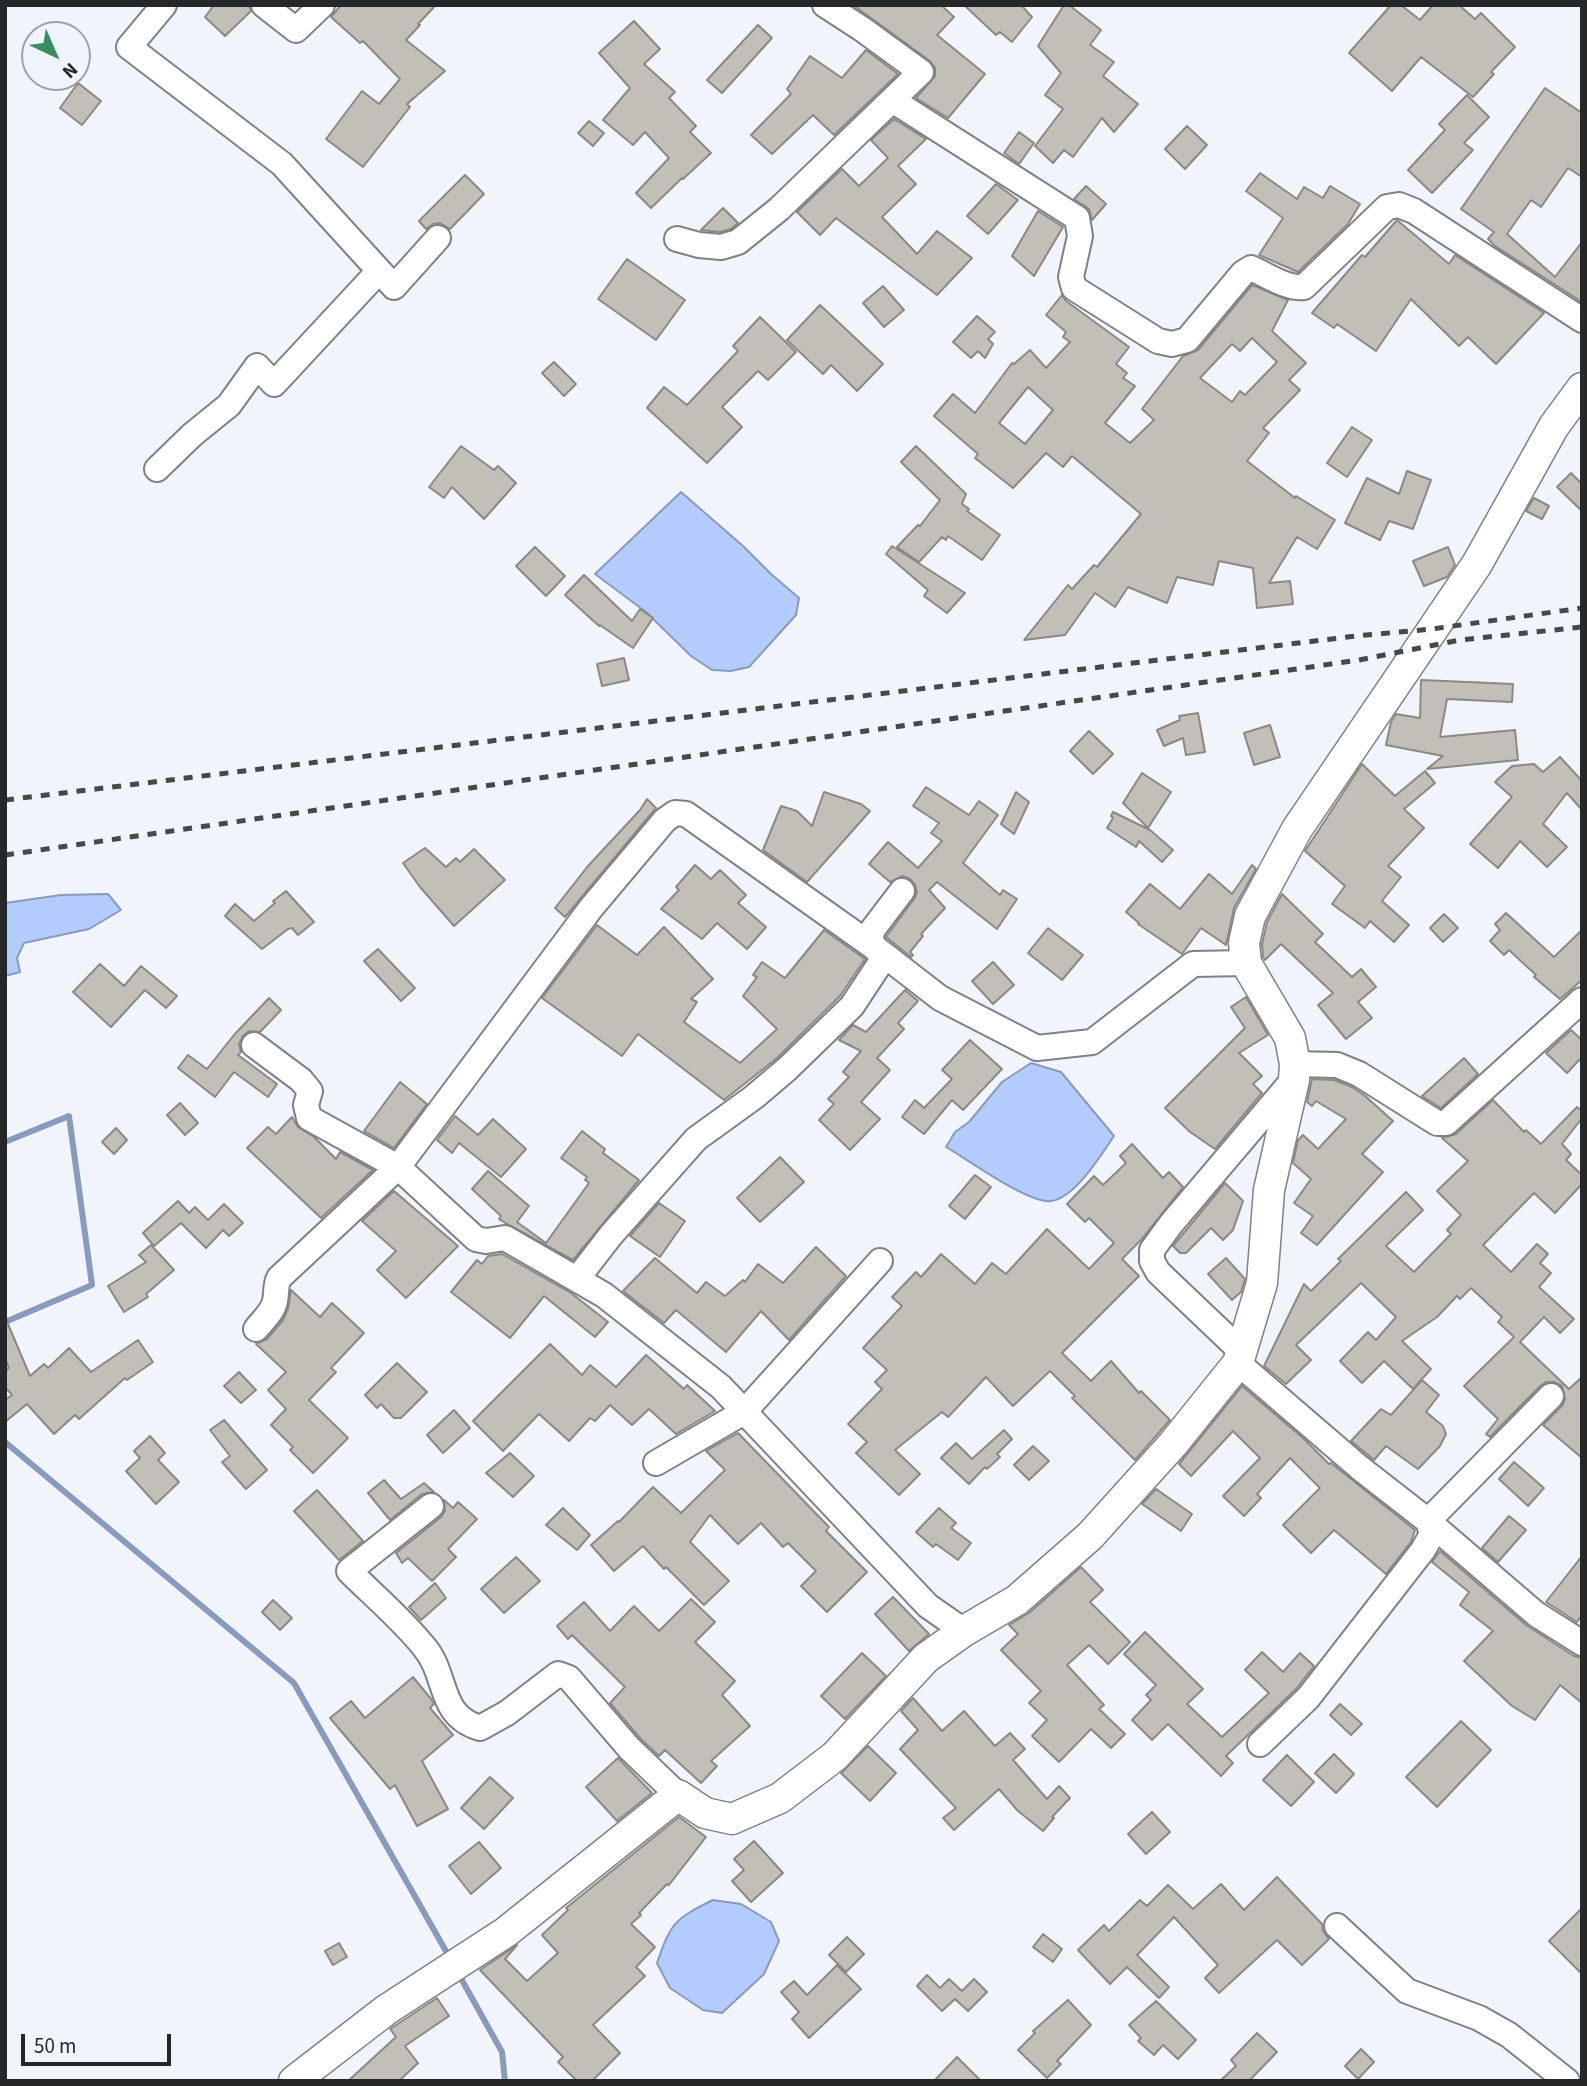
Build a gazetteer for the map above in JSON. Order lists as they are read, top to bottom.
{
  "scale_bar": "50 m",
  "north": "bottom right"
}
